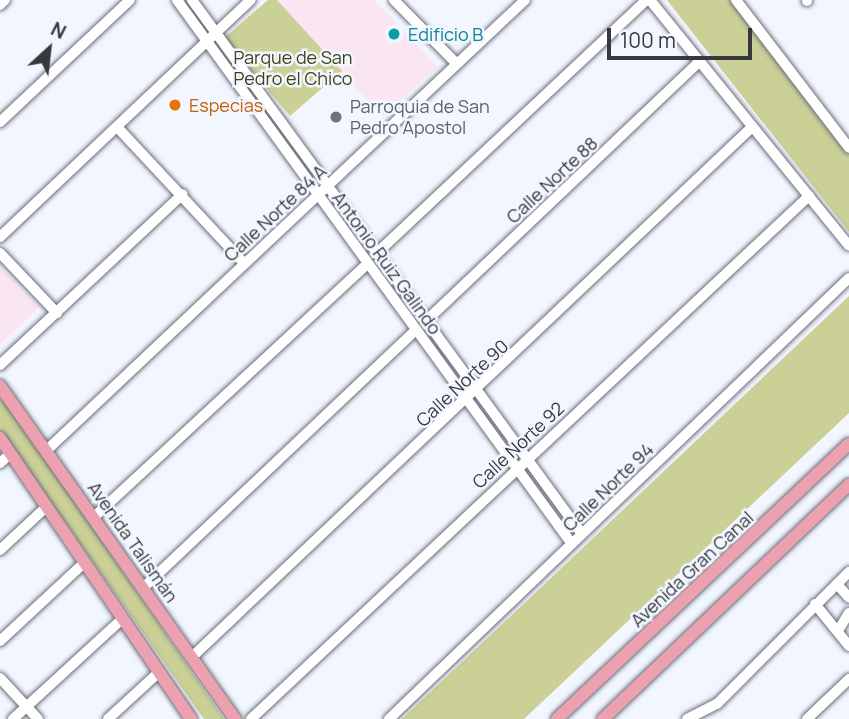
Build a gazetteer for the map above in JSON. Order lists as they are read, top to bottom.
{
  "streets": {
    "main road": ["Avenida Talismán", "Avenida Gran Canal"],
    "street": [
      "Calle Norte 88",
      "Calle Norte 84 A",
      "Antonio Ruiz Galindo",
      "Calle Norte 90",
      "Calle Norte 92",
      "Calle Norte 94"
    ]
  },
  "crossings": [
    ["Calle Norte 88", "Antonio Ruiz Galindo"],
    ["Calle Norte 84 A", "Antonio Ruiz Galindo"],
    ["Calle Norte 84 A", "Avenida Talismán"],
    ["Antonio Ruiz Galindo", "Calle Norte 90"],
    ["Antonio Ruiz Galindo", "Calle Norte 92"],
    ["Antonio Ruiz Galindo", "Calle Norte 94"],
    ["Calle Norte 90", "Avenida Talismán"]
  ],
  "parks": ["Parque de San Pedro el Chico"],
  "places": ["Edificio B", "Especias", "Parroquia de San Pedro Apostol"],
  "scale_bar": "100 m",
  "north": "top right"
}
